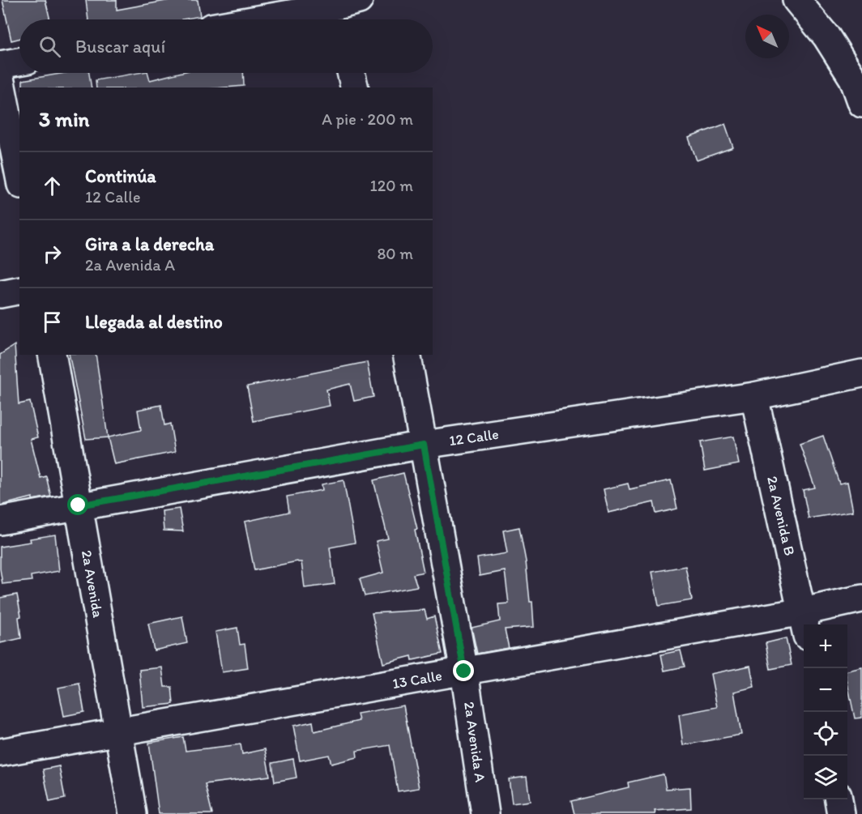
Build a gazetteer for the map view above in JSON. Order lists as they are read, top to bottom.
{
  "streets": {
    "street": [
      "12 Calle",
      "2a Avenida B",
      "2a Avenida",
      "13 Calle",
      "2a Avenida A"
    ]
  },
  "crossings": [
    ["12 Calle", "2a Avenida B"],
    ["12 Calle", "2a Avenida"],
    ["12 Calle", "2a Avenida A"],
    ["2a Avenida B", "13 Calle"],
    ["2a Avenida", "13 Calle"],
    ["13 Calle", "2a Avenida A"]
  ],
  "north": "top left",
  "page": {
    "search": "Buscar aquí",
    "heading": ["3 min", "A pie · 200 m"],
    "list": [
      ["Continúa", "12 Calle", "120 m"],
      ["Gira a la derecha", "2a Avenida A", "80 m"],
      "Llegada al destino"
    ],
    "map_buttons": ["+", "−"]
  }
}
